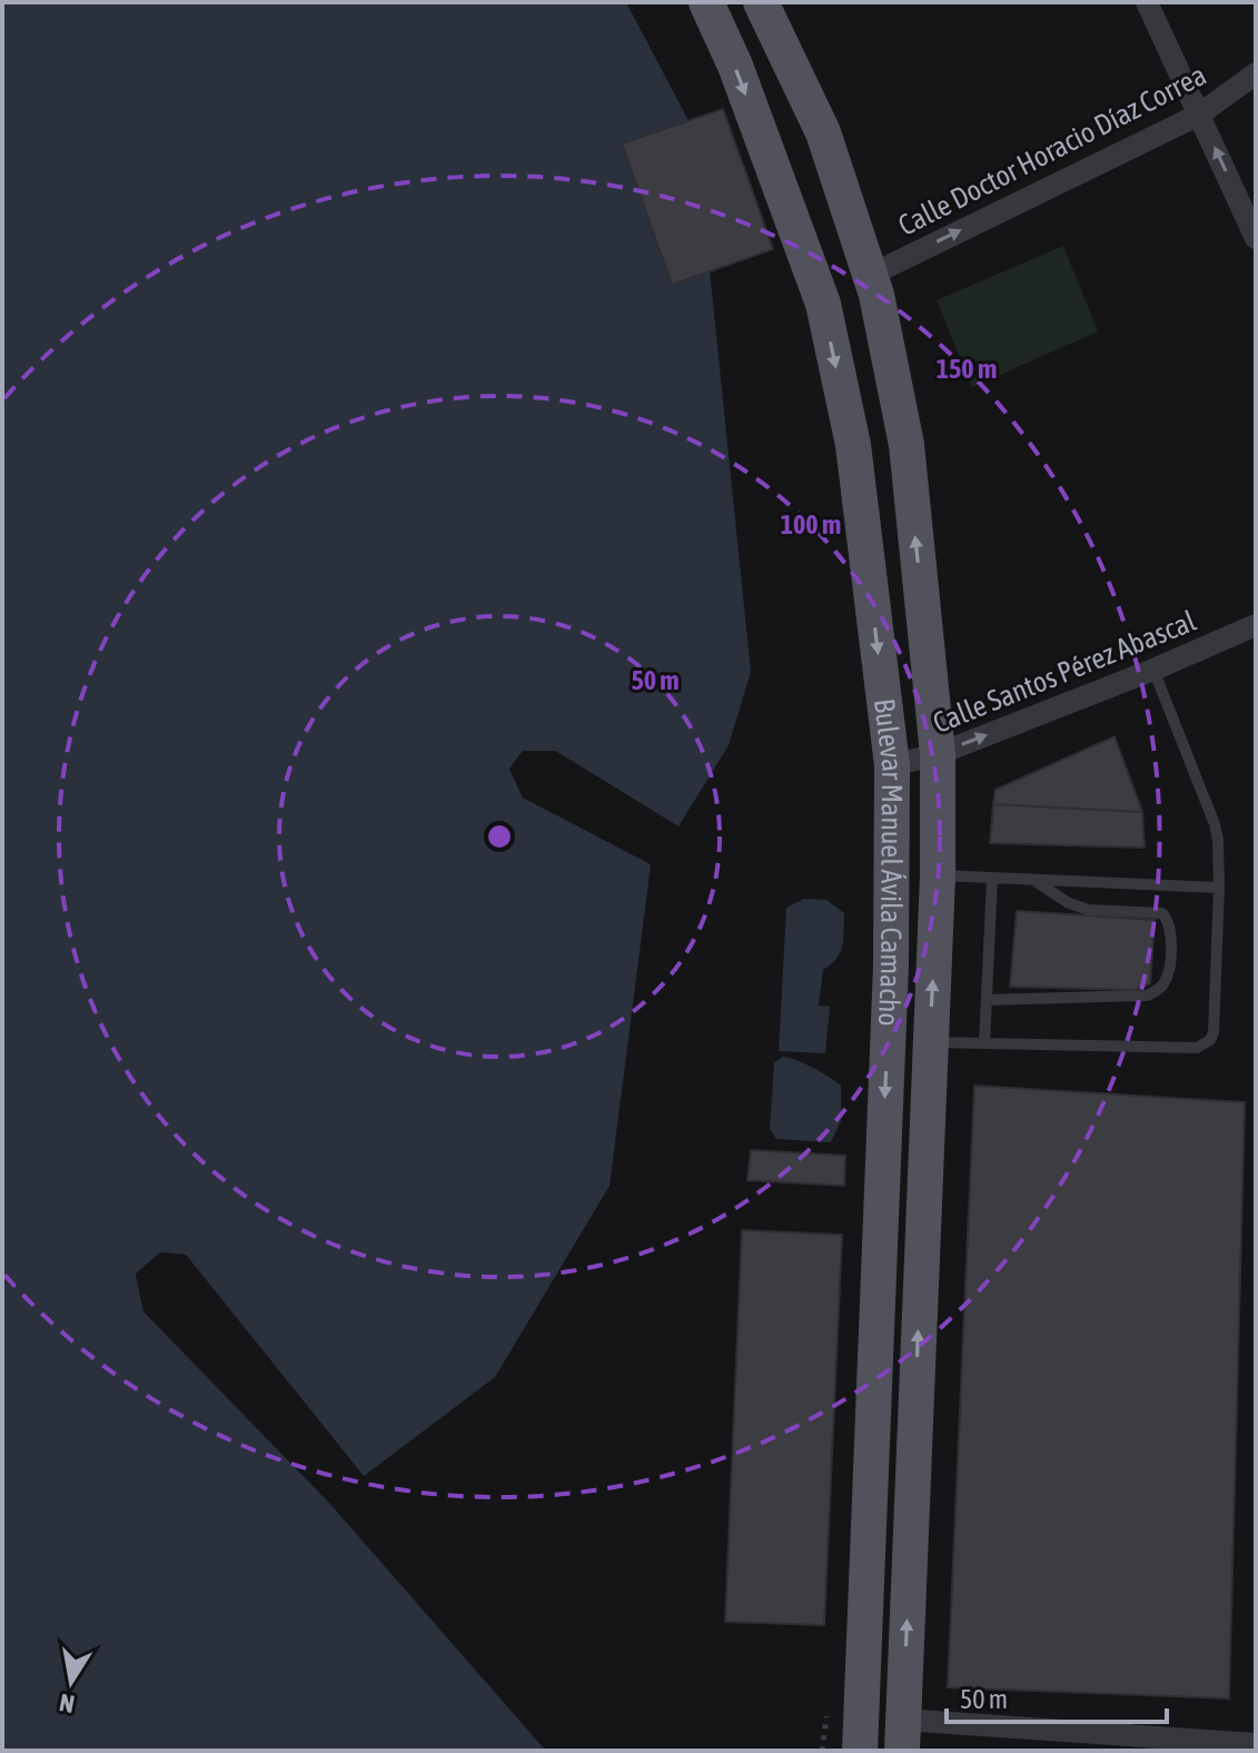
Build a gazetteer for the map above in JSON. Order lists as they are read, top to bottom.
{
  "streets": {
    "main road": ["Bulevar Manuel Ávila Camacho"],
    "street": ["Calle Doctor Horacio Díaz Correa", "Calle Santos Pérez Abascal"]
  },
  "crossings": [
    ["Calle Doctor Horacio Díaz Correa", "Bulevar Manuel Ávila Camacho"],
    ["Calle Santos Pérez Abascal", "Bulevar Manuel Ávila Camacho"]
  ],
  "one_way": ["Calle Doctor Horacio Díaz Correa", "Calle Santos Pérez Abascal"],
  "scale_bar": "50 m",
  "north": "bottom",
  "rings": ["150 m", "100 m", "50 m"]
}
